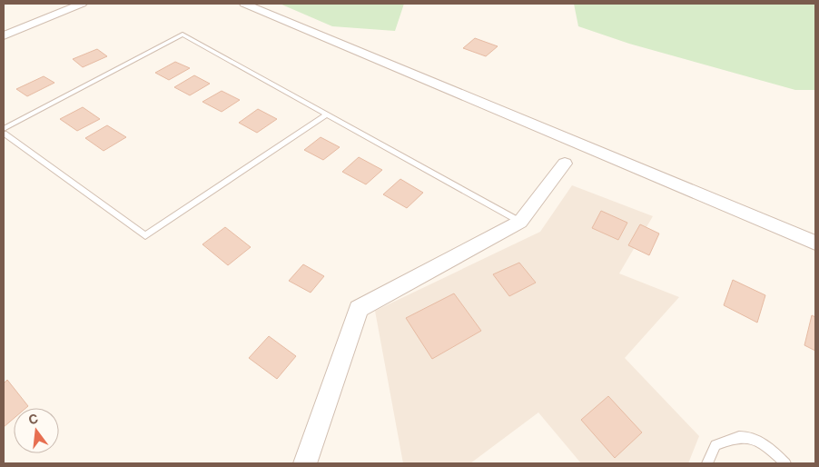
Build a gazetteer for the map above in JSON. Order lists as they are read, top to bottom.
{
  "north": "top"
}
